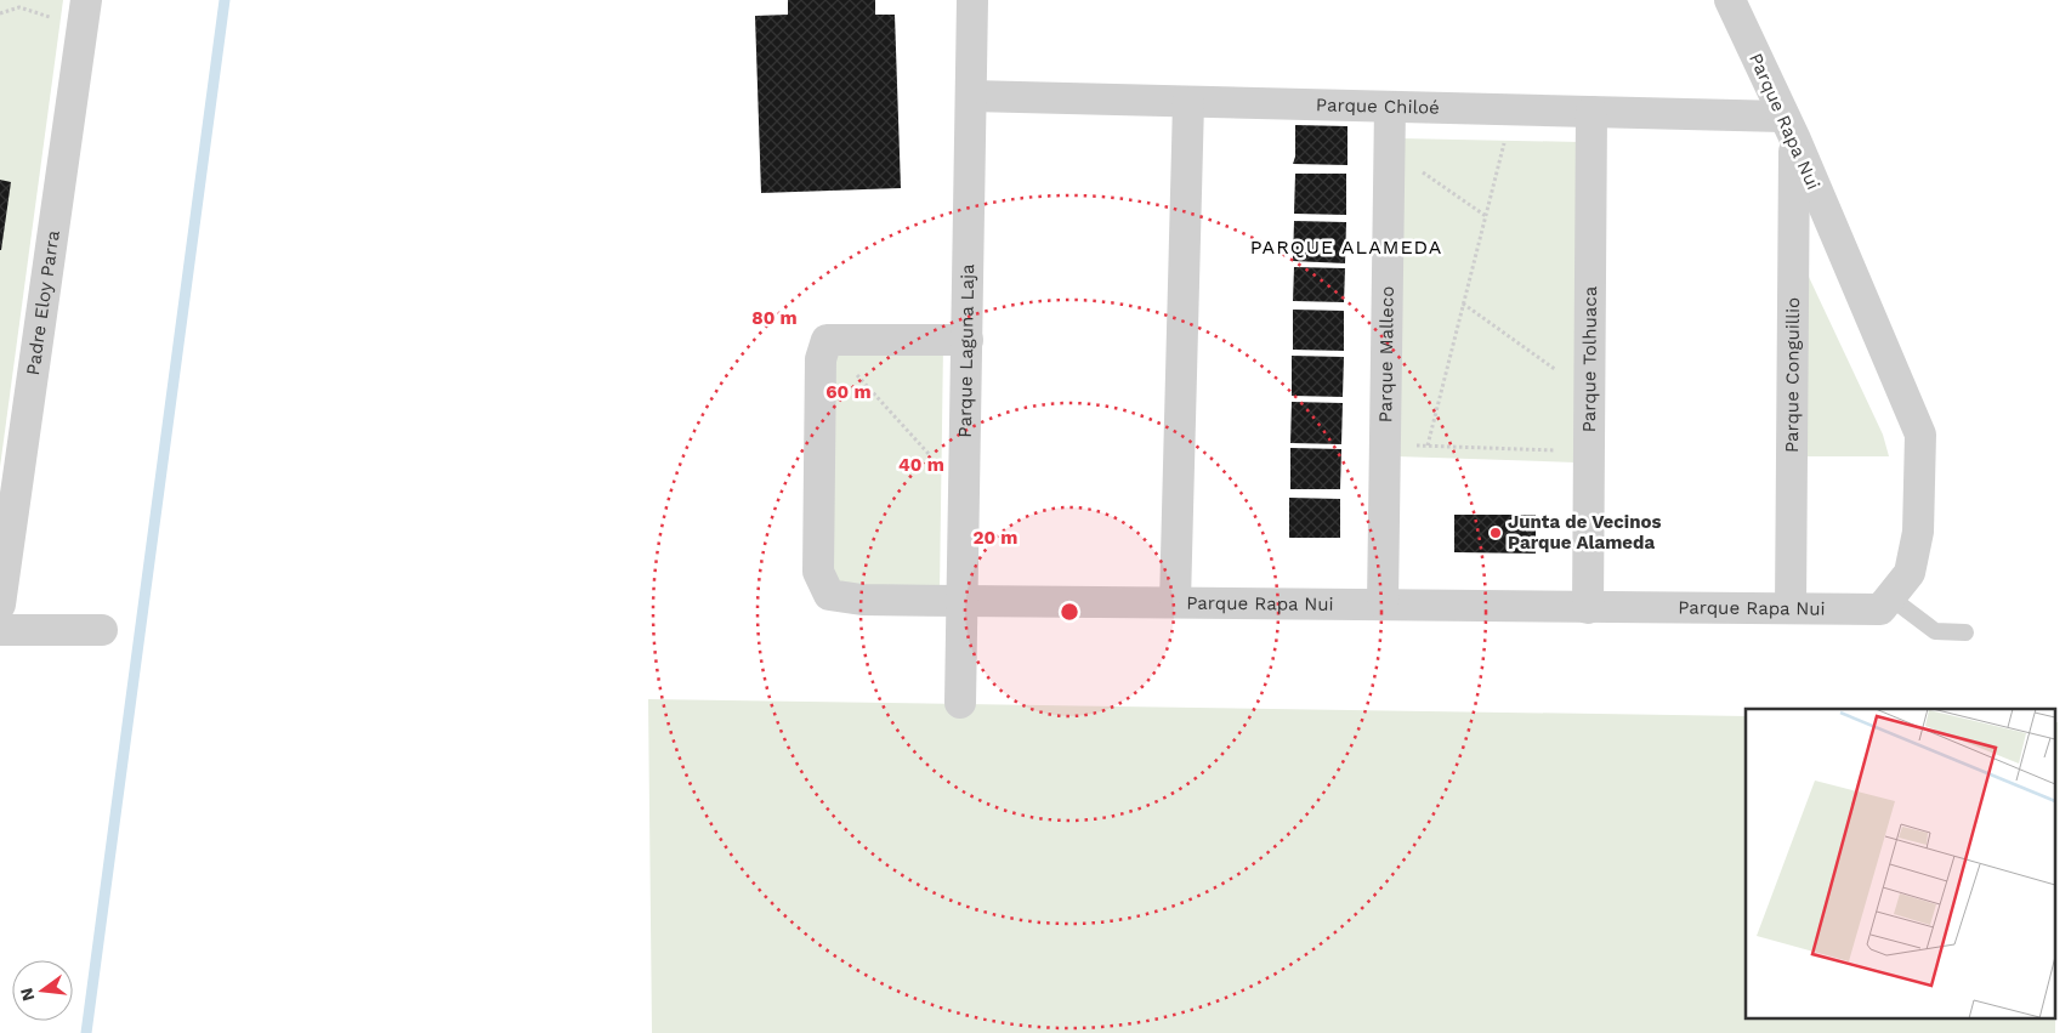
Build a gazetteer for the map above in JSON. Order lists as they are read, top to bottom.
{
  "streets": {
    "street": [
      "Parque Chiloé",
      "Parque Rapa Nui",
      "Padre Eloy Parra",
      "Parque Laguna Laja",
      "Parque Malleco",
      "Parque Tolhuaca",
      "Parque Conguillio"
    ]
  },
  "crossings": [
    ["Parque Chiloé", "Parque Rapa Nui"],
    ["Parque Chiloé", "Parque Laguna Laja"],
    ["Parque Chiloé", "Parque Malleco"],
    ["Parque Chiloé", "Parque Tolhuaca"],
    ["Parque Chiloé", "Parque Conguillio"],
    ["Parque Rapa Nui", "Parque Laguna Laja"],
    ["Parque Rapa Nui", "Parque Malleco"],
    ["Parque Rapa Nui", "Parque Tolhuaca"],
    ["Parque Rapa Nui", "Parque Conguillio"]
  ],
  "districts": ["PARQUE ALAMEDA"],
  "places": ["Junta de Vecinos Parque Alameda"],
  "north": "left",
  "rings": [
    "80 m",
    "60 m",
    "40 m",
    "20 m"
  ]
}
